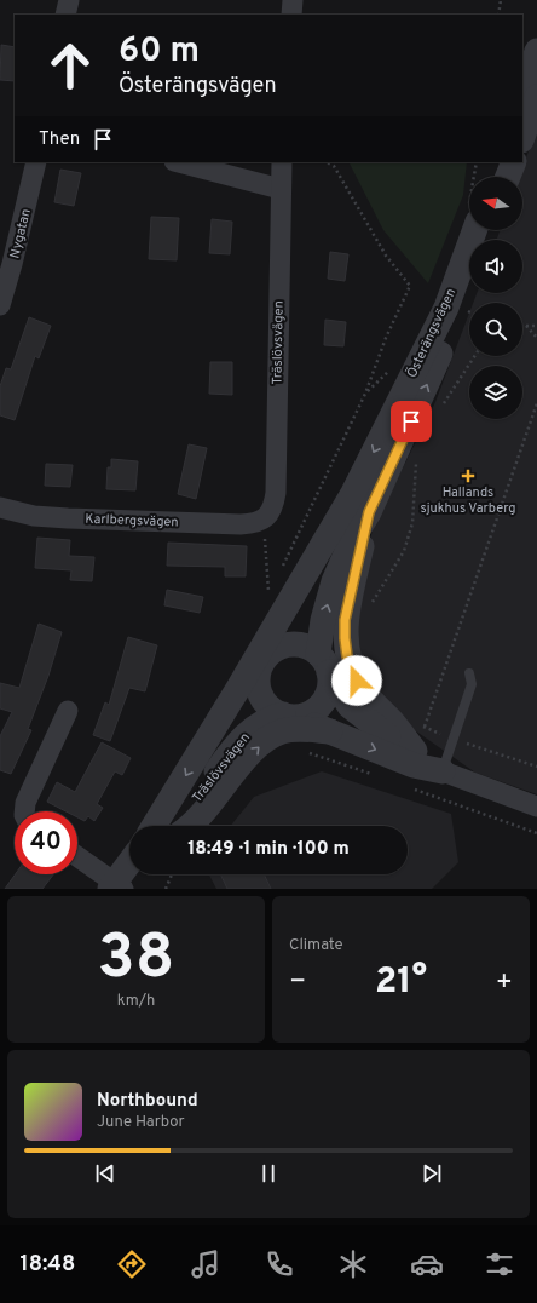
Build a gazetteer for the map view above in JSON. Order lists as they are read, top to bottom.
{
  "streets": {
    "street": [
      "Nygatan",
      "Österängsvägen",
      "Träslövsvägen",
      "Karlbergsvägen"
    ]
  },
  "crossings": [
    ["Österängsvägen", "Träslövsvägen"],
    ["Träslövsvägen", "Karlbergsvägen"]
  ],
  "places": {
    "health": ["Hallands sjukhus Varberg"]
  },
  "north": "left",
  "page": {
    "turn": ["60 m", "Österängsvägen"],
    "then": "Then",
    "limit": "40",
    "trip": "18:49 · 1 min · 100 m",
    "tile": [
      ["38", "km/h"],
      "Climate"
    ],
    "heat": ["−", "21°", "+"],
    "song": ["Northbound", "June Harbor"],
    "tabs": "18:48"
  }
}
